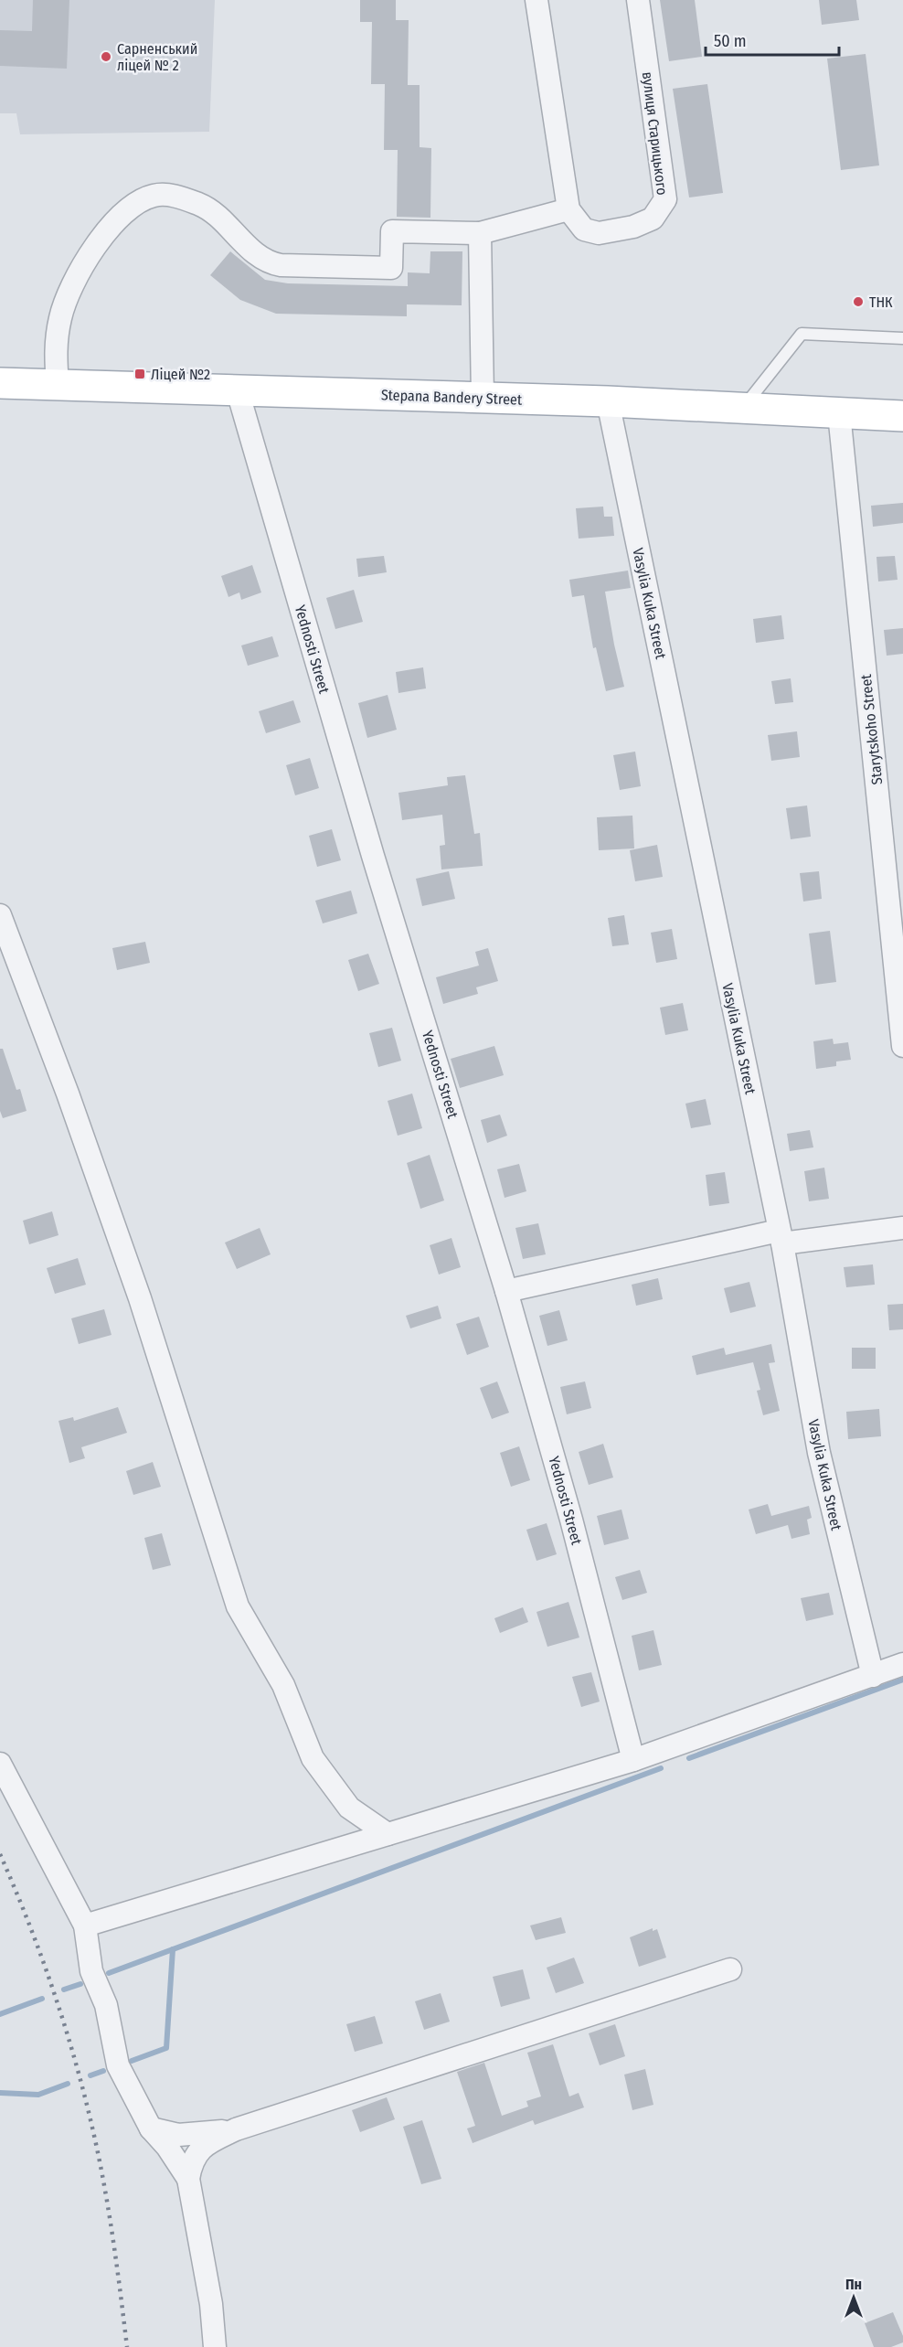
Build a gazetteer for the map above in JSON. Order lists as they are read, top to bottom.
{
  "streets": {
    "main road": ["Stepana Bandery Street"],
    "street": [
      "вулиця Старицького",
      "Vasylia Kuka Street",
      "Yednosti Street",
      "Starytskoho Street"
    ]
  },
  "crossings": [
    ["Stepana Bandery Street", "Vasylia Kuka Street"],
    ["Stepana Bandery Street", "Yednosti Street"],
    ["Stepana Bandery Street", "Starytskoho Street"]
  ],
  "places": {
    "other": ["Сарненський ліцей № 2", "ТНК"],
    "transit": ["Ліцей №2"]
  },
  "scale_bar": "50 m",
  "north": "top"
}
